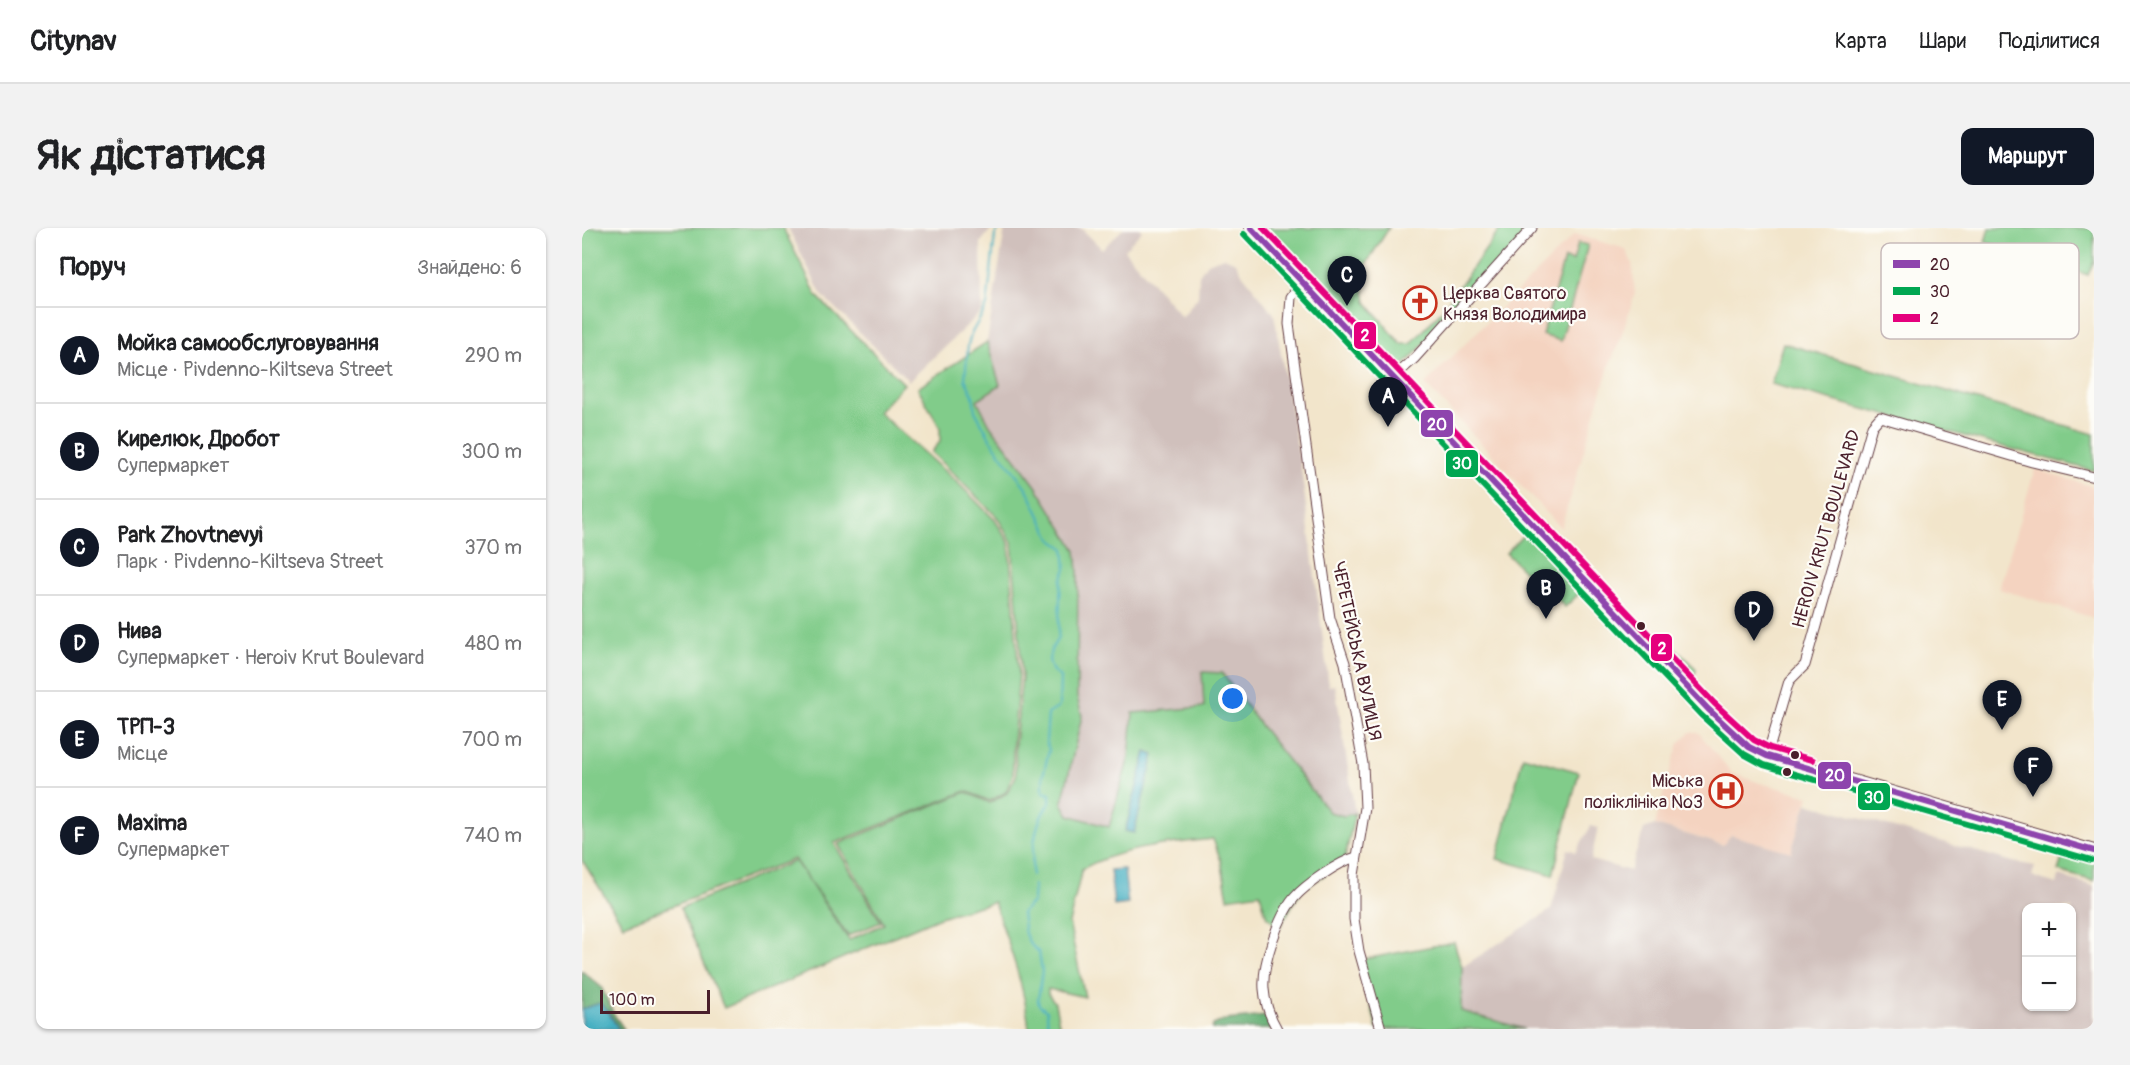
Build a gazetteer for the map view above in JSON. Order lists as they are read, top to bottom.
{
  "streets": {
    "street": ["HEROIV KRUT BOULEVARD", "ЧЕРЕТЕЙСЬКА ВУЛИЦЯ"]
  },
  "places": {
    "church": ["Церква Святого Князя Володимира"],
    "hospital": ["Міська поліклініка №3"]
  },
  "lines": ["transit line 20", "transit line 2", "transit line 30"],
  "legend": ["20", "30", "2"],
  "scale_bar": "100 m",
  "page": {
    "header": "Citynav",
    "nav": ["Карта", "Шари", "Поділитися"],
    "buttons": "Маршрут",
    "title": "Як дістатися",
    "heading": ["Поруч", "Знайдено: 6"],
    "pins": [
      "C",
      "A",
      "B",
      "D",
      "E",
      "F"
    ],
    "list": [
      {
        "mark": "A",
        "name": "Мойка самообслуговування",
        "note": "Місце · Pivdenno-Kiltseva Street",
        "value": "290 m"
      },
      {
        "mark": "B",
        "name": "Кирелюк, Дробот",
        "note": "Супермаркет",
        "value": "300 m"
      },
      {
        "mark": "C",
        "name": "Park Zhovtnevyi",
        "note": "Парк · Pivdenno-Kiltseva Street",
        "value": "370 m"
      },
      {
        "mark": "D",
        "name": "Нива",
        "note": "Супермаркет · Heroiv Krut Boulevard",
        "value": "480 m"
      },
      {
        "mark": "E",
        "name": "ТРП-3",
        "note": "Місце",
        "value": "700 m"
      },
      {
        "mark": "F",
        "name": "Maxima",
        "note": "Супермаркет",
        "value": "740 m"
      }
    ],
    "map_buttons": ["+", "−"],
    "scale": "100 m"
  }
}
